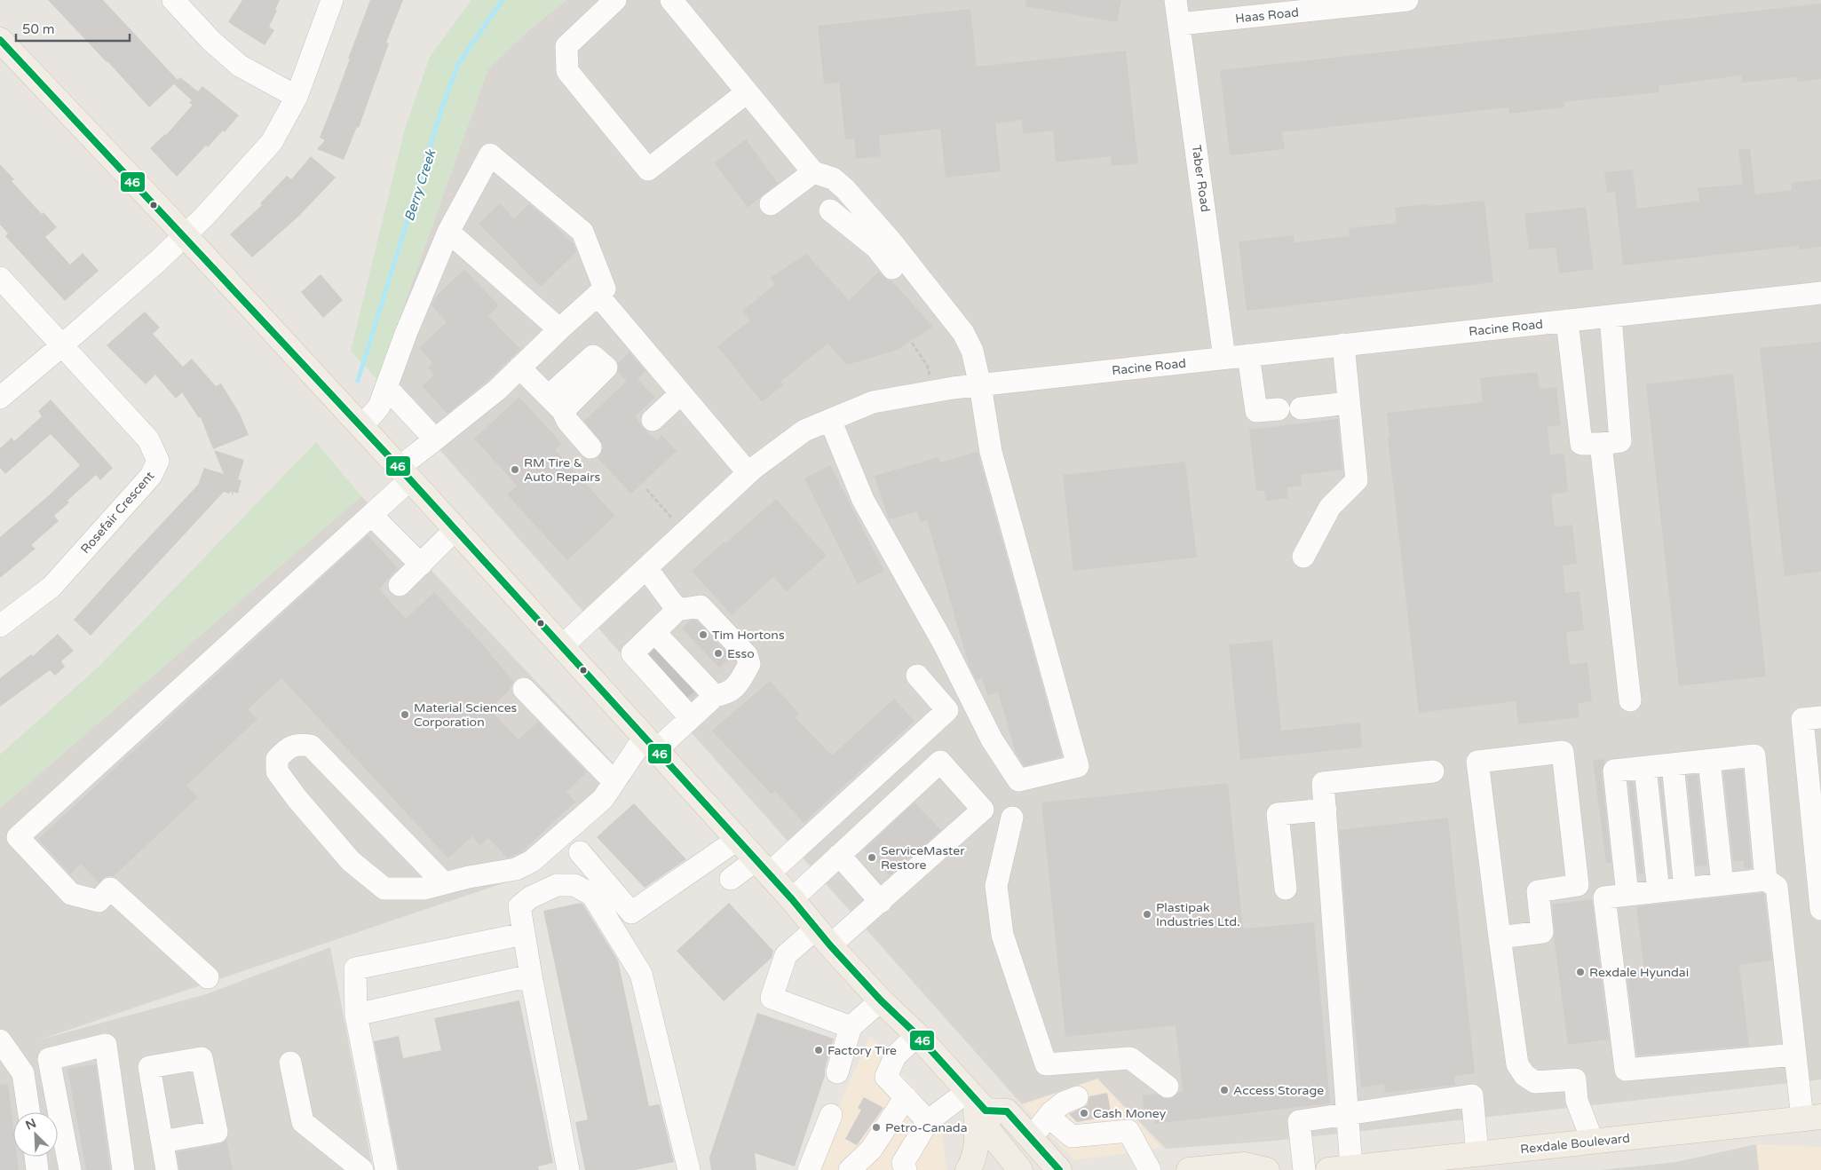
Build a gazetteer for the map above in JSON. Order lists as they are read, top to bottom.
{
  "streets": {
    "main road": ["Rexdale Boulevard"],
    "street": [
      "Haas Road",
      "Taber Road",
      "Racine Road",
      "Rosefair Crescent"
    ]
  },
  "crossings": [
    ["Haas Road", "Taber Road"],
    ["Taber Road", "Racine Road"]
  ],
  "water": ["Berry Creek"],
  "places": [
    "RM Tire & Auto Repairs",
    "Tim Hortons",
    "Esso",
    "Material Sciences Corporation",
    "ServiceMaster Restore",
    "Plastipak Industries Ltd.",
    "Rexdale Hyundai",
    "Factory Tire",
    "Access Storage",
    "Cash Money",
    "Petro-Canada"
  ],
  "lines": ["transit line 46"],
  "scale_bar": "50 m",
  "north": "top left"
}
